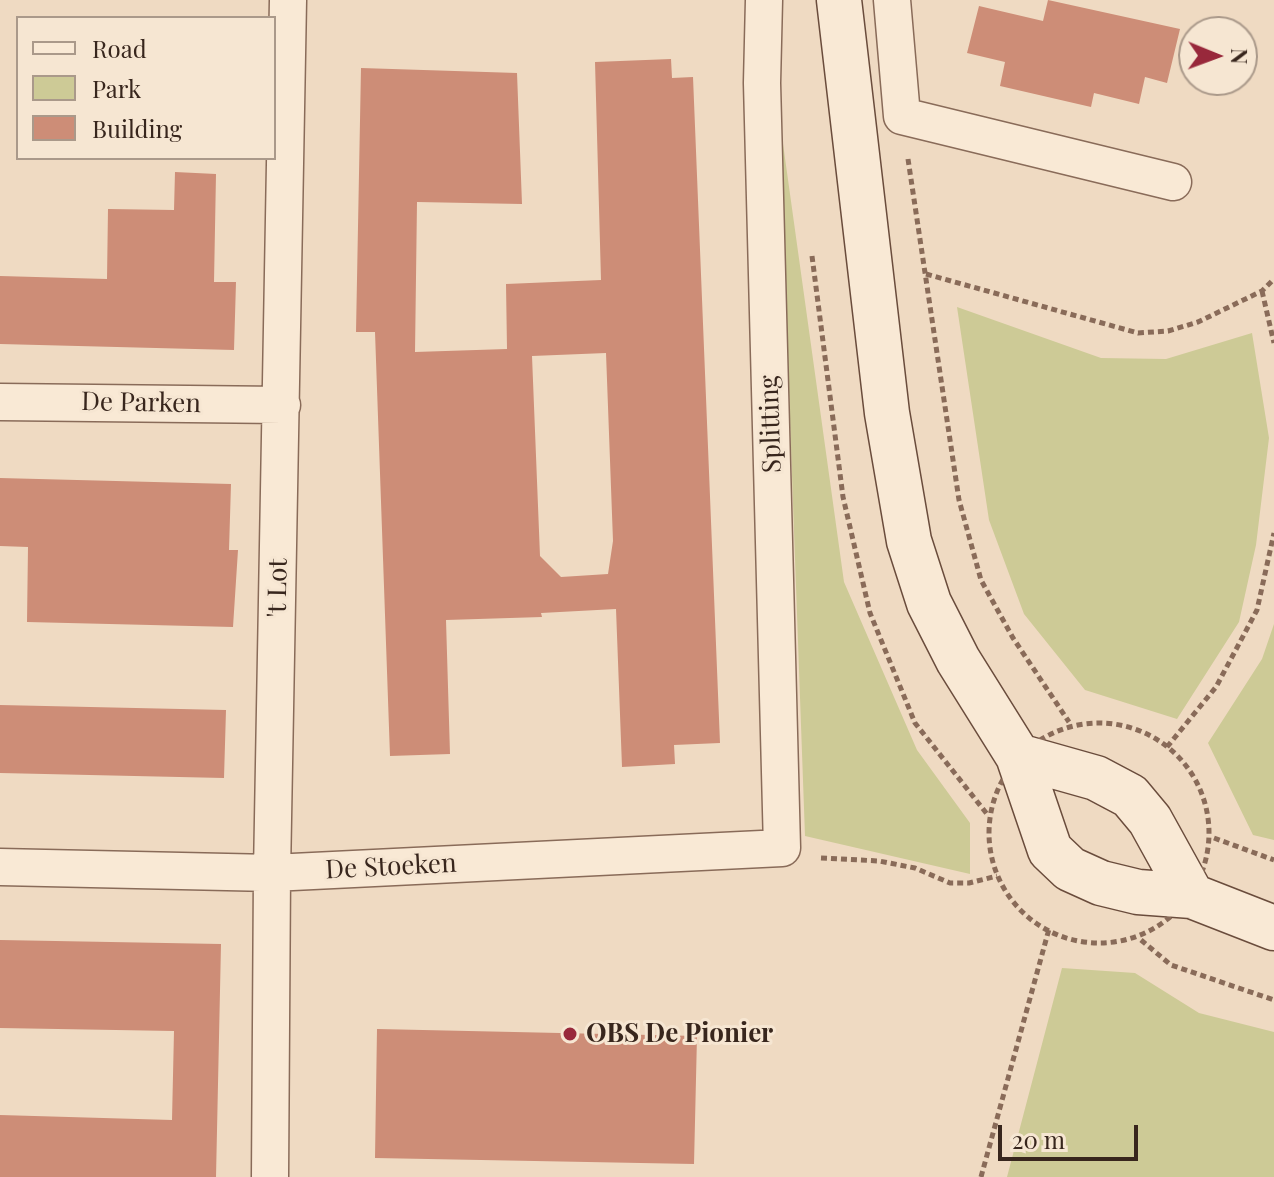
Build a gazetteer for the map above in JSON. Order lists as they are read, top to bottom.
{
  "streets": {
    "street": [
      "De Parken",
      "Splitting",
      "'t Lot",
      "De Stoeken"
    ]
  },
  "crossings": [
    ["De Parken", "'t Lot"],
    ["Splitting", "De Stoeken"],
    ["'t Lot", "De Stoeken"]
  ],
  "places": ["OBS De Pionier"],
  "legend": ["Road", "Park", "Building"],
  "scale_bar": "20 m",
  "north": "right"
}
